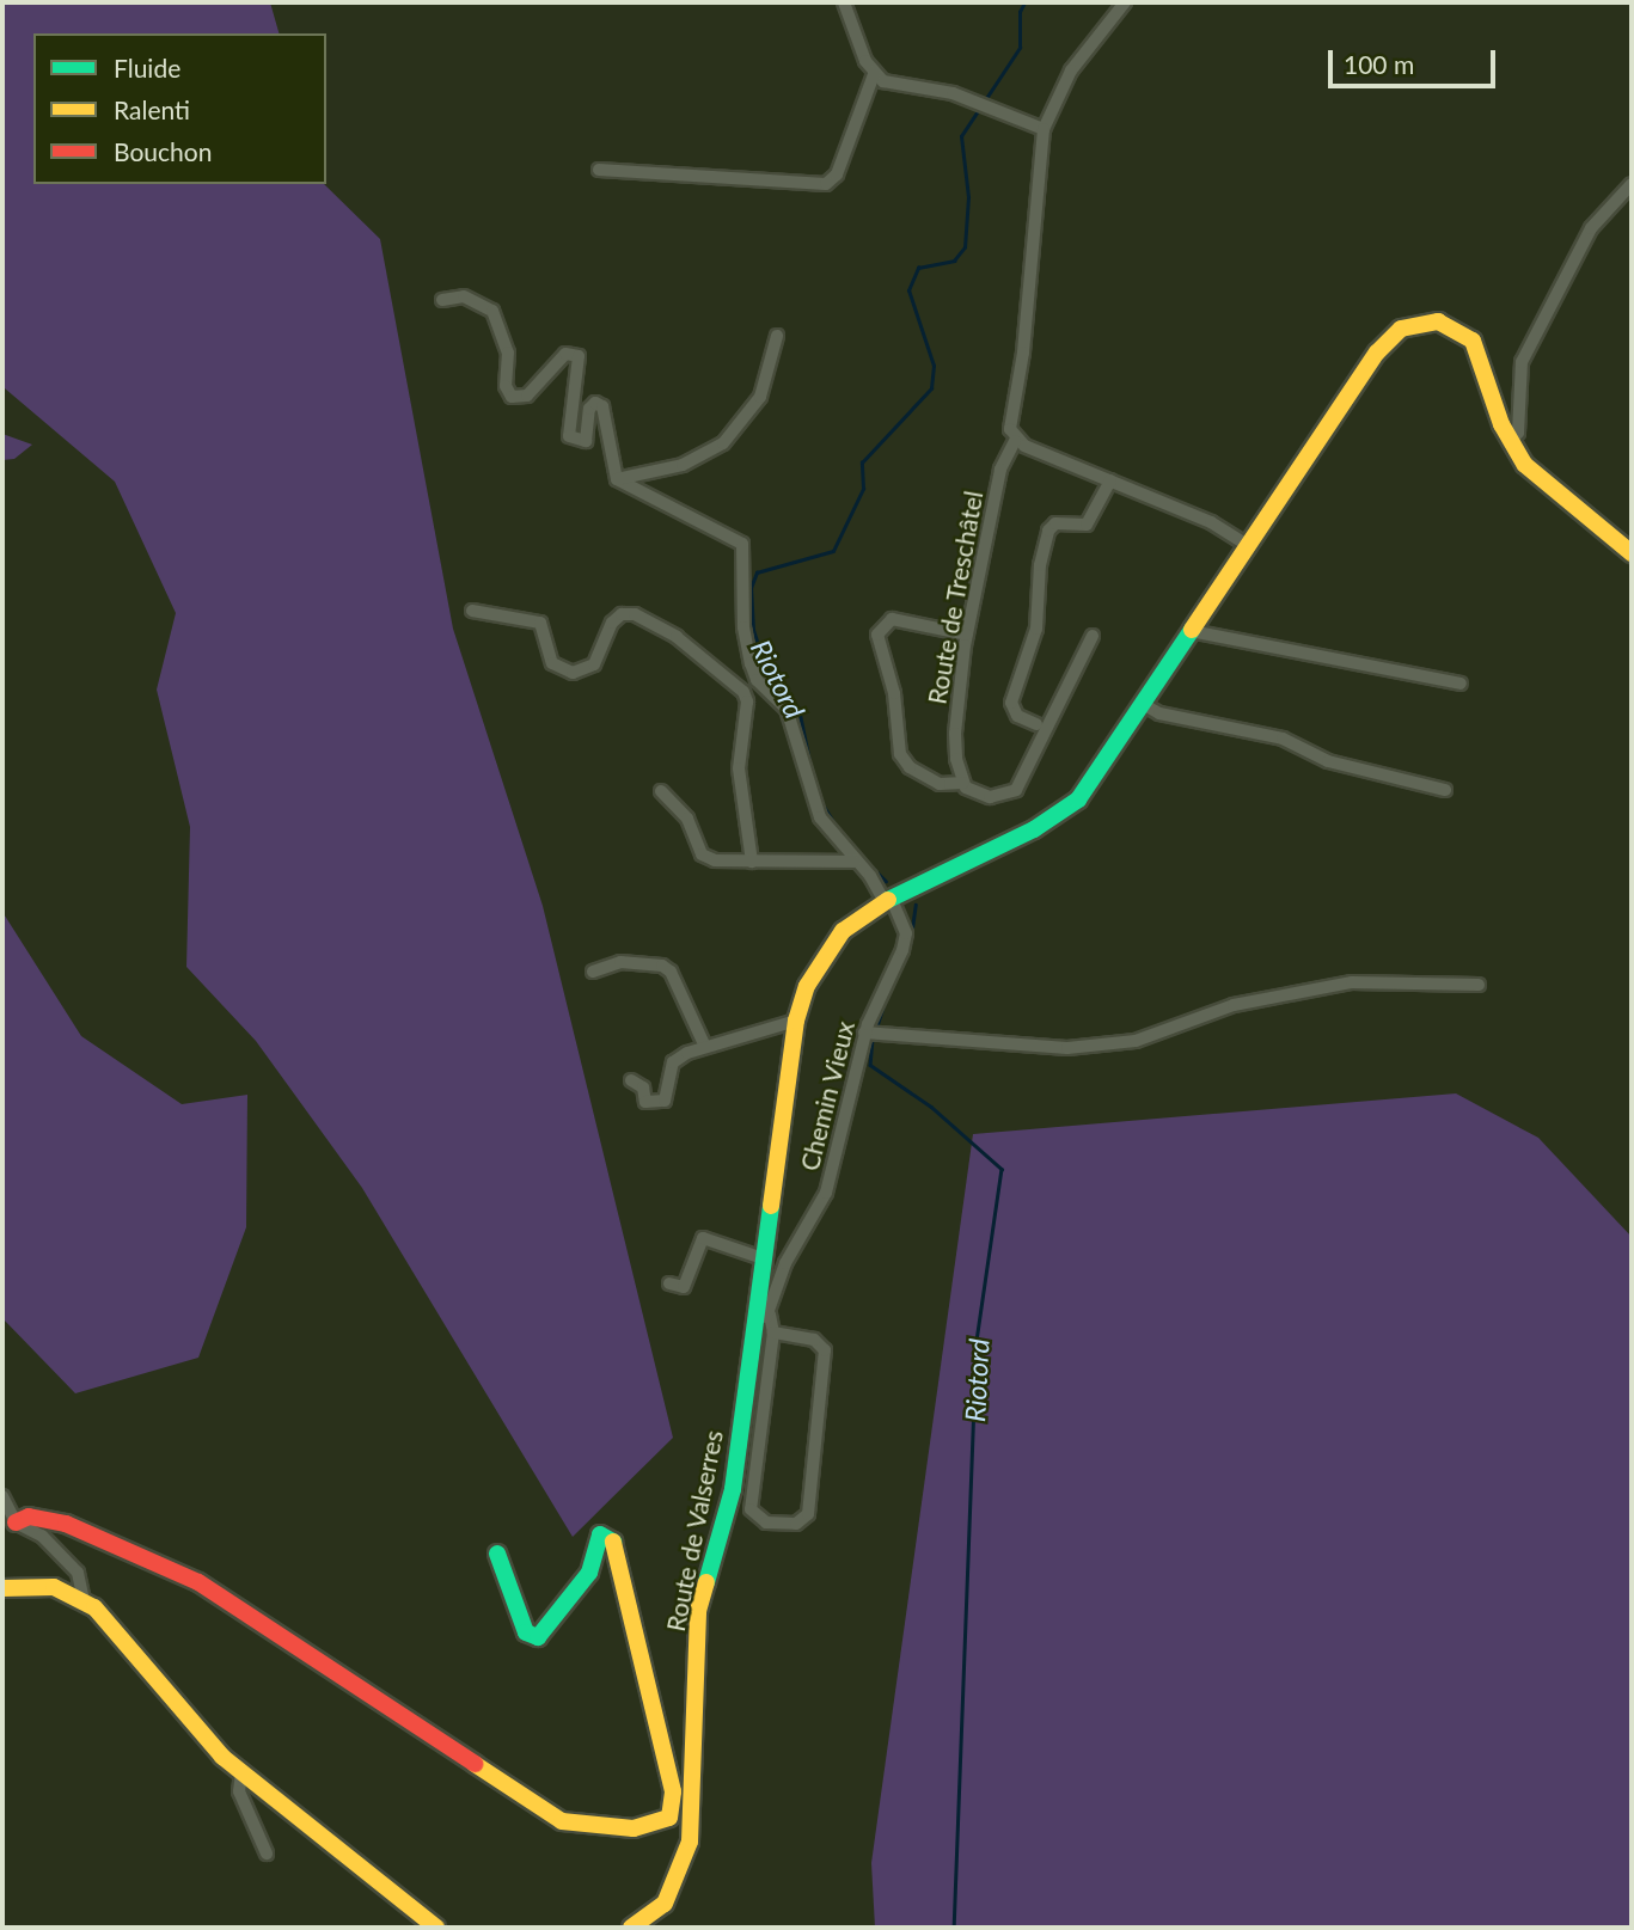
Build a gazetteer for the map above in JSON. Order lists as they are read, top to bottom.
{
  "streets": {
    "street": ["Route de Treschâtel", "Chemin Vieux", "Route de Valserres"]
  },
  "crossings": [
    ["Chemin Vieux", "Route de Valserres"]
  ],
  "water": ["Riotord"],
  "legend": ["Fluide", "Ralenti", "Bouchon"],
  "scale_bar": "100 m"
}
